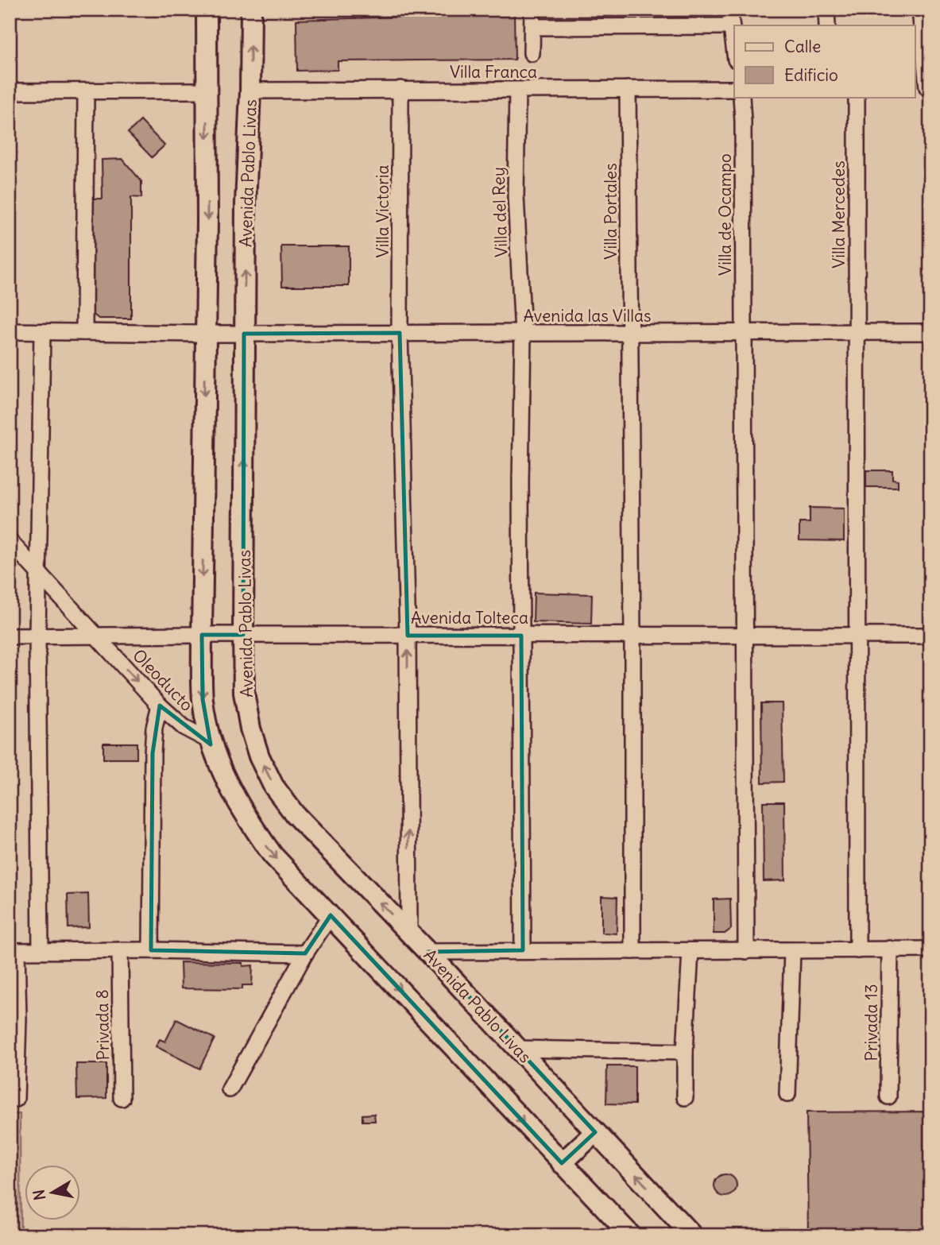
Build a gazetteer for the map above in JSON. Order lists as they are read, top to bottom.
{
  "streets": {
    "main road": ["Avenida Pablo Livas"],
    "street": [
      "Villa Franca",
      "Villa Victoria",
      "Villa Portales",
      "Villa del Rey",
      "Villa de Ocampo",
      "Villa Mercedes",
      "Avenida las Villas",
      "Avenida Tolteca",
      "Oleoducto",
      "Privada 13",
      "Privada 8"
    ]
  },
  "crossings": [
    ["Villa Franca", "Avenida Pablo Livas"],
    ["Villa Franca", "Villa Victoria"],
    ["Villa Franca", "Villa Portales"],
    ["Villa Franca", "Villa del Rey"],
    ["Avenida Pablo Livas", "Villa Victoria"],
    ["Avenida Pablo Livas", "Avenida las Villas"],
    ["Avenida Pablo Livas", "Avenida Tolteca"],
    ["Villa Victoria", "Avenida las Villas"],
    ["Villa Victoria", "Avenida Tolteca"],
    ["Villa Portales", "Avenida las Villas"],
    ["Villa Portales", "Avenida Tolteca"],
    ["Villa del Rey", "Avenida las Villas"],
    ["Villa del Rey", "Avenida Tolteca"],
    ["Villa de Ocampo", "Avenida las Villas"],
    ["Villa de Ocampo", "Avenida Tolteca"],
    ["Villa Mercedes", "Avenida las Villas"],
    ["Villa Mercedes", "Avenida Tolteca"],
    ["Avenida Tolteca", "Oleoducto"]
  ],
  "one_way": ["Villa Victoria"],
  "legend": ["Calle", "Edificio"],
  "north": "left"
}
